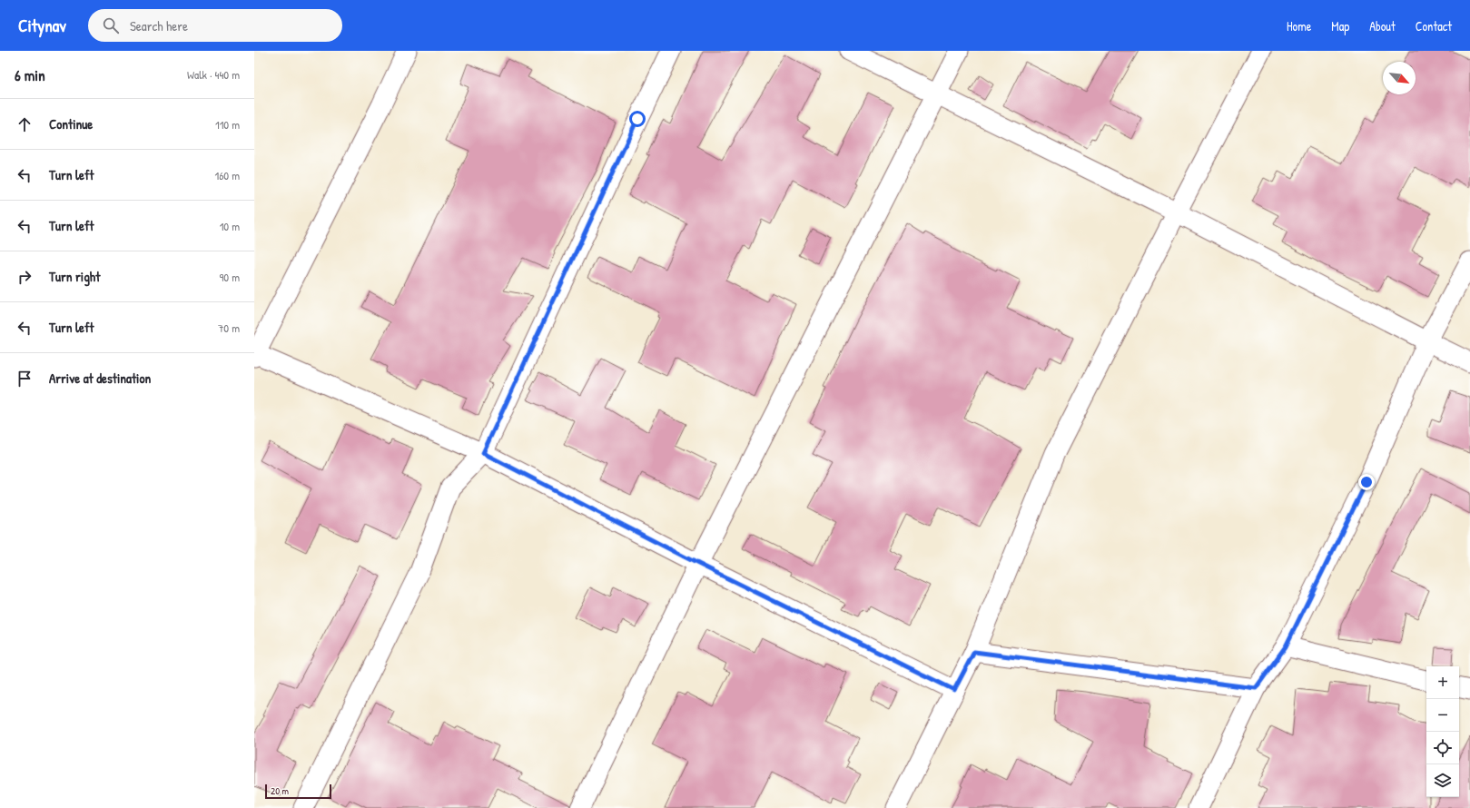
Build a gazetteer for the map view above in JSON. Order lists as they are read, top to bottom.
{
  "scale_bar": "20 m",
  "north": "bottom right",
  "page": {
    "header": "Citynav",
    "search": "Search here",
    "nav": [
      "Home",
      "Map",
      "About",
      "Contact"
    ],
    "heading": ["6 min", "Walk · 440 m"],
    "list": [
      ["Continue", "110 m"],
      ["Turn left", "160 m"],
      ["Turn left", "10 m"],
      ["Turn right", "90 m"],
      ["Turn left", "70 m"],
      "Arrive at destination"
    ],
    "map_buttons": ["+", "−"],
    "scale": "20 m"
  }
}
